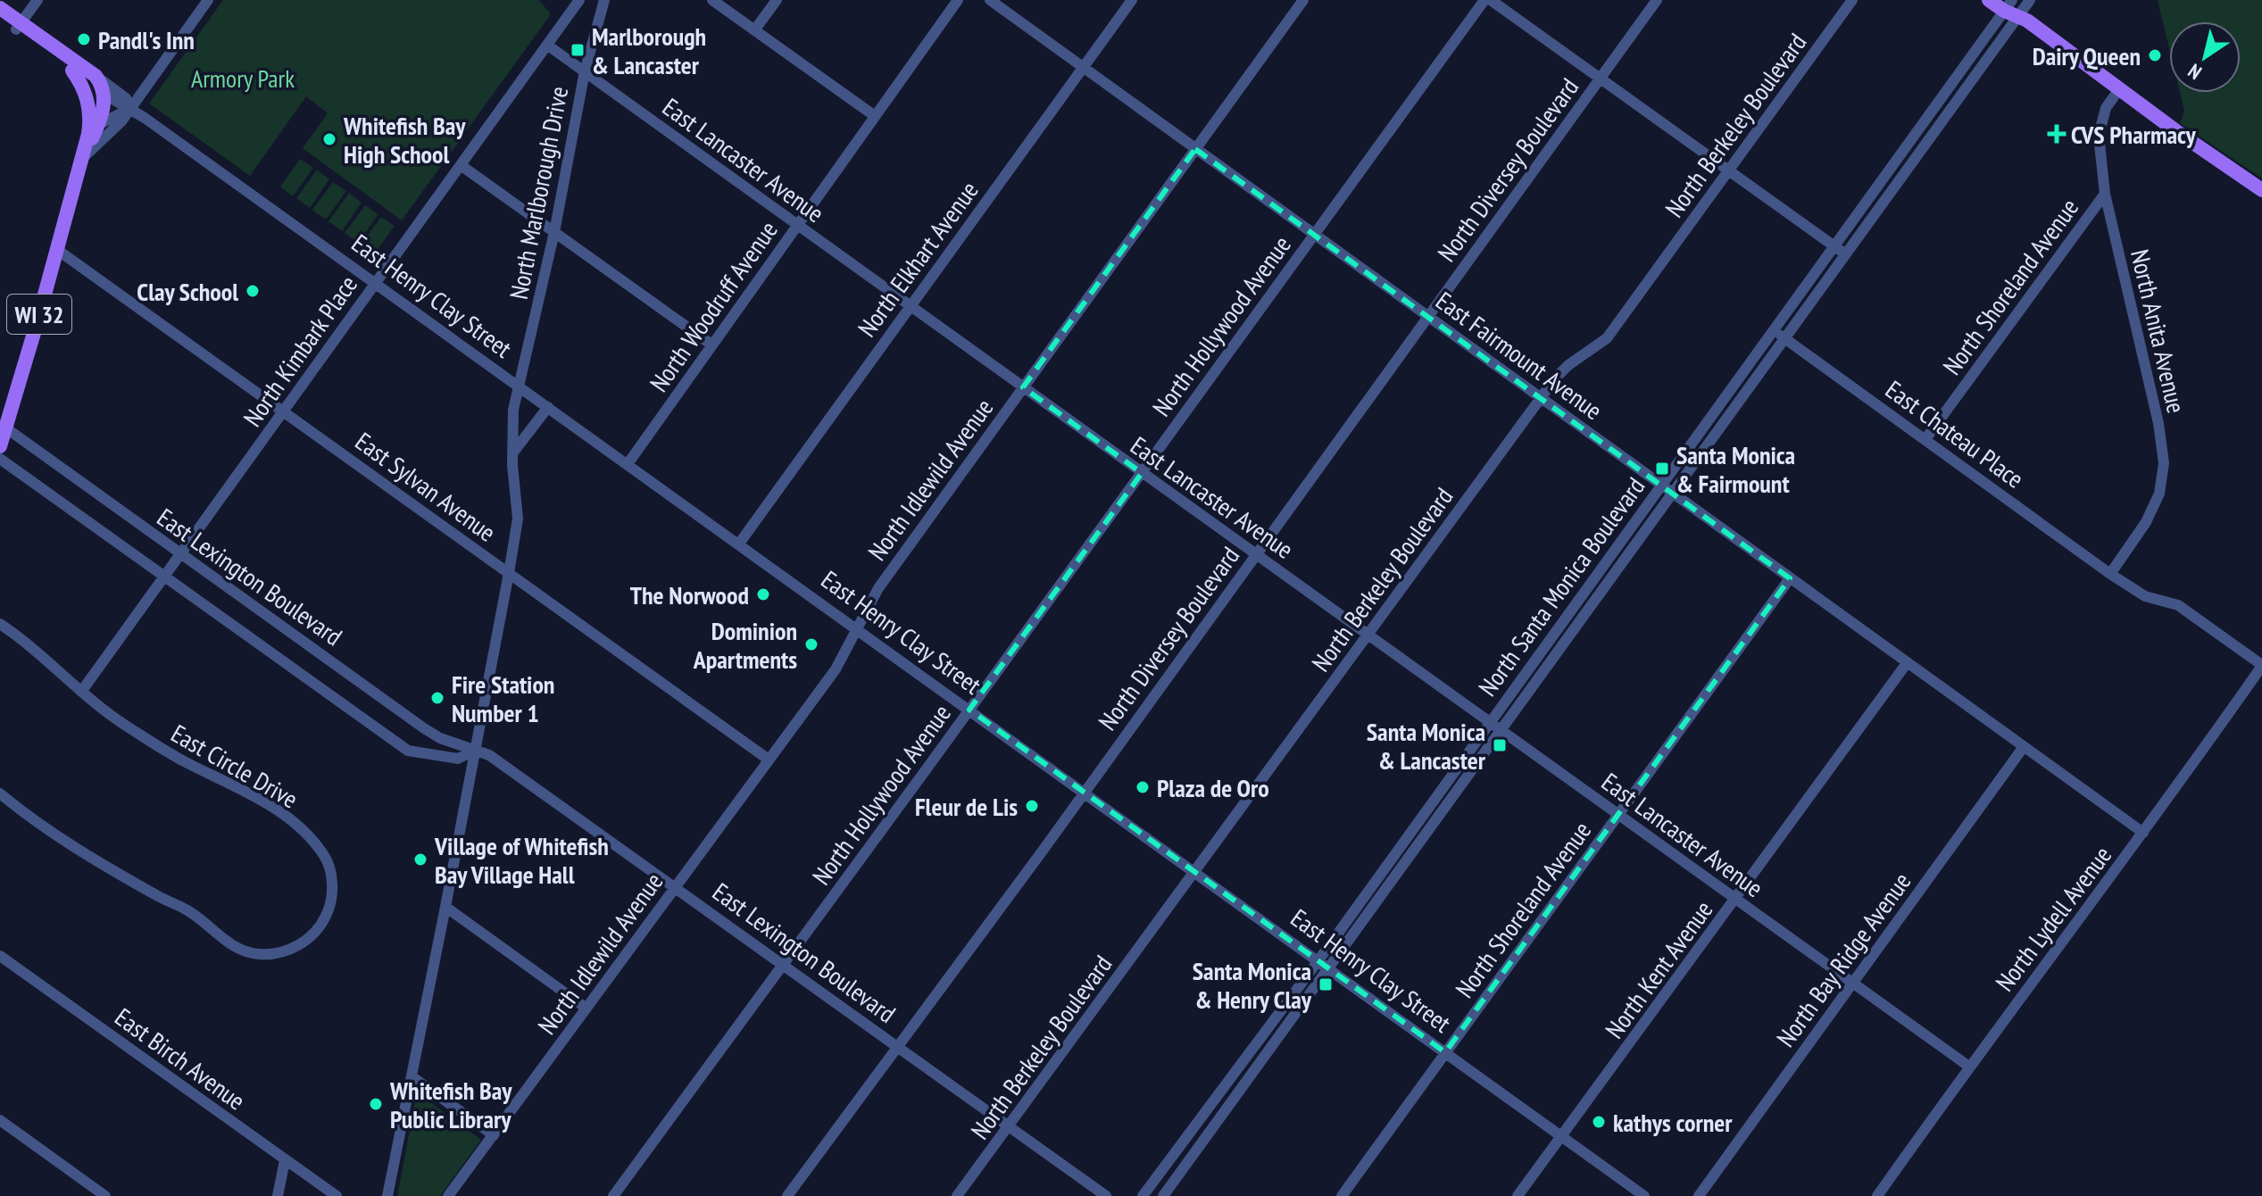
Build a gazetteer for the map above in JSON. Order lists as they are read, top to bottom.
{
  "streets": {
    "main road": ["East Henry Clay Street", "WI 32"],
    "street": [
      "North Berkeley Boulevard",
      "East Lancaster Avenue",
      "North Diversey Boulevard",
      "North Marlborough Drive",
      "North Elkhart Avenue",
      "North Shoreland Avenue",
      "North Woodruff Avenue",
      "North Hollywood Avenue",
      "North Anita Avenue",
      "North Kimbark Place",
      "East Fairmount Avenue",
      "East Chateau Place",
      "North Idlewild Avenue",
      "East Sylvan Avenue",
      "East Lexington Boulevard",
      "North Santa Monica Boulevard",
      "East Circle Drive",
      "North Lydell Avenue",
      "North Bay Ridge Avenue",
      "North Kent Avenue",
      "East Birch Avenue"
    ]
  },
  "crossings": [
    ["North Berkeley Boulevard", "East Lancaster Avenue"],
    ["North Berkeley Boulevard", "East Henry Clay Street"],
    ["North Berkeley Boulevard", "East Fairmount Avenue"],
    ["North Berkeley Boulevard", "East Lexington Boulevard"],
    ["East Lancaster Avenue", "North Diversey Boulevard"],
    ["East Lancaster Avenue", "North Marlborough Drive"],
    ["East Lancaster Avenue", "North Elkhart Avenue"],
    ["East Lancaster Avenue", "North Shoreland Avenue"],
    ["East Lancaster Avenue", "North Woodruff Avenue"],
    ["East Lancaster Avenue", "North Hollywood Avenue"],
    ["East Lancaster Avenue", "North Kimbark Place"],
    ["East Lancaster Avenue", "North Idlewild Avenue"],
    ["East Lancaster Avenue", "North Santa Monica Boulevard"],
    ["East Lancaster Avenue", "North Lydell Avenue"],
    ["East Lancaster Avenue", "North Bay Ridge Avenue"],
    ["East Lancaster Avenue", "North Kent Avenue"],
    ["North Diversey Boulevard", "East Henry Clay Street"],
    ["North Diversey Boulevard", "East Fairmount Avenue"],
    ["North Diversey Boulevard", "East Lexington Boulevard"],
    ["North Marlborough Drive", "East Henry Clay Street"],
    ["North Marlborough Drive", "East Sylvan Avenue"],
    ["North Marlborough Drive", "East Lexington Boulevard"],
    ["North Elkhart Avenue", "East Henry Clay Street"],
    ["North Elkhart Avenue", "East Fairmount Avenue"],
    ["North Shoreland Avenue", "East Henry Clay Street"],
    ["North Shoreland Avenue", "North Anita Avenue"],
    ["North Shoreland Avenue", "East Fairmount Avenue"],
    ["North Shoreland Avenue", "East Chateau Place"],
    ["East Henry Clay Street", "North Woodruff Avenue"],
    ["East Henry Clay Street", "WI 32"],
    ["East Henry Clay Street", "North Hollywood Avenue"],
    ["East Henry Clay Street", "North Kimbark Place"],
    ["East Henry Clay Street", "North Idlewild Avenue"],
    ["East Henry Clay Street", "North Santa Monica Boulevard"],
    ["East Henry Clay Street", "North Kent Avenue"],
    ["WI 32", "East Sylvan Avenue"],
    ["WI 32", "East Lexington Boulevard"],
    ["North Hollywood Avenue", "East Fairmount Avenue"],
    ["North Hollywood Avenue", "East Lexington Boulevard"],
    ["North Anita Avenue", "East Chateau Place"],
    ["North Kimbark Place", "East Sylvan Avenue"],
    ["North Kimbark Place", "East Lexington Boulevard"],
    ["North Kimbark Place", "East Circle Drive"],
    ["East Fairmount Avenue", "North Idlewild Avenue"],
    ["East Fairmount Avenue", "North Santa Monica Boulevard"],
    ["East Fairmount Avenue", "North Lydell Avenue"],
    ["East Fairmount Avenue", "North Bay Ridge Avenue"],
    ["East Fairmount Avenue", "North Kent Avenue"],
    ["East Chateau Place", "North Santa Monica Boulevard"],
    ["East Chateau Place", "North Lydell Avenue"],
    ["North Idlewild Avenue", "East Sylvan Avenue"],
    ["North Idlewild Avenue", "East Lexington Boulevard"]
  ],
  "parks": ["Armory Park"],
  "places": {
    "other": [
      "Pandl's Inn",
      "Dairy Queen",
      "Whitefish Bay High School",
      "Clay School",
      "The Norwood",
      "Dominion Apartments",
      "Fire Station Number 1",
      "Plaza de Oro",
      "Fleur de Lis",
      "Village of Whitefish Bay Village Hall",
      "Whitefish Bay Public Library",
      "kathys corner"
    ],
    "transit": [
      "Marlborough & Lancaster",
      "Santa Monica & Fairmount",
      "Santa Monica & Lancaster",
      "Santa Monica & Henry Clay"
    ],
    "health": ["CVS Pharmacy"]
  },
  "north": "bottom left"
}
